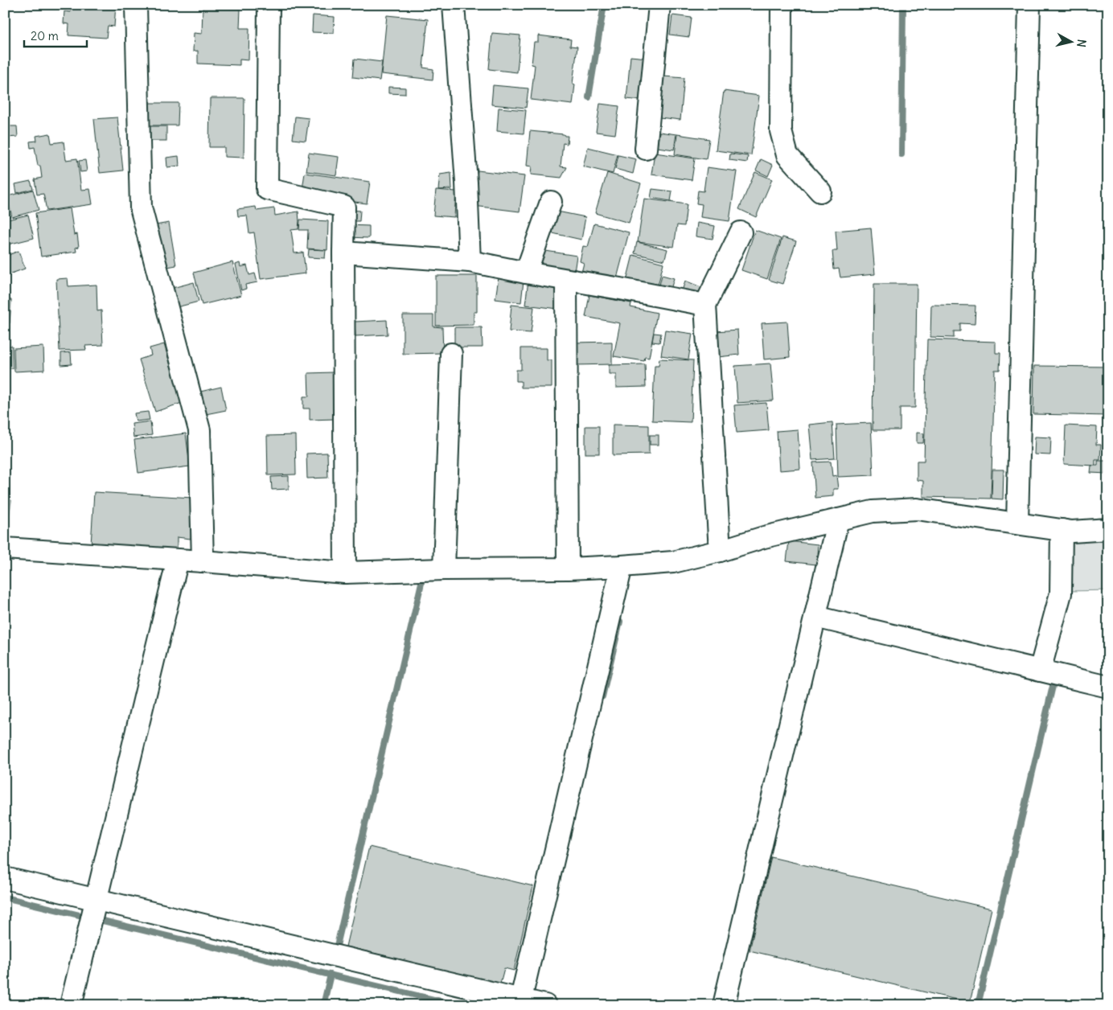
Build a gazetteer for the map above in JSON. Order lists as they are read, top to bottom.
{
  "scale_bar": "20 m",
  "north": "right"
}
